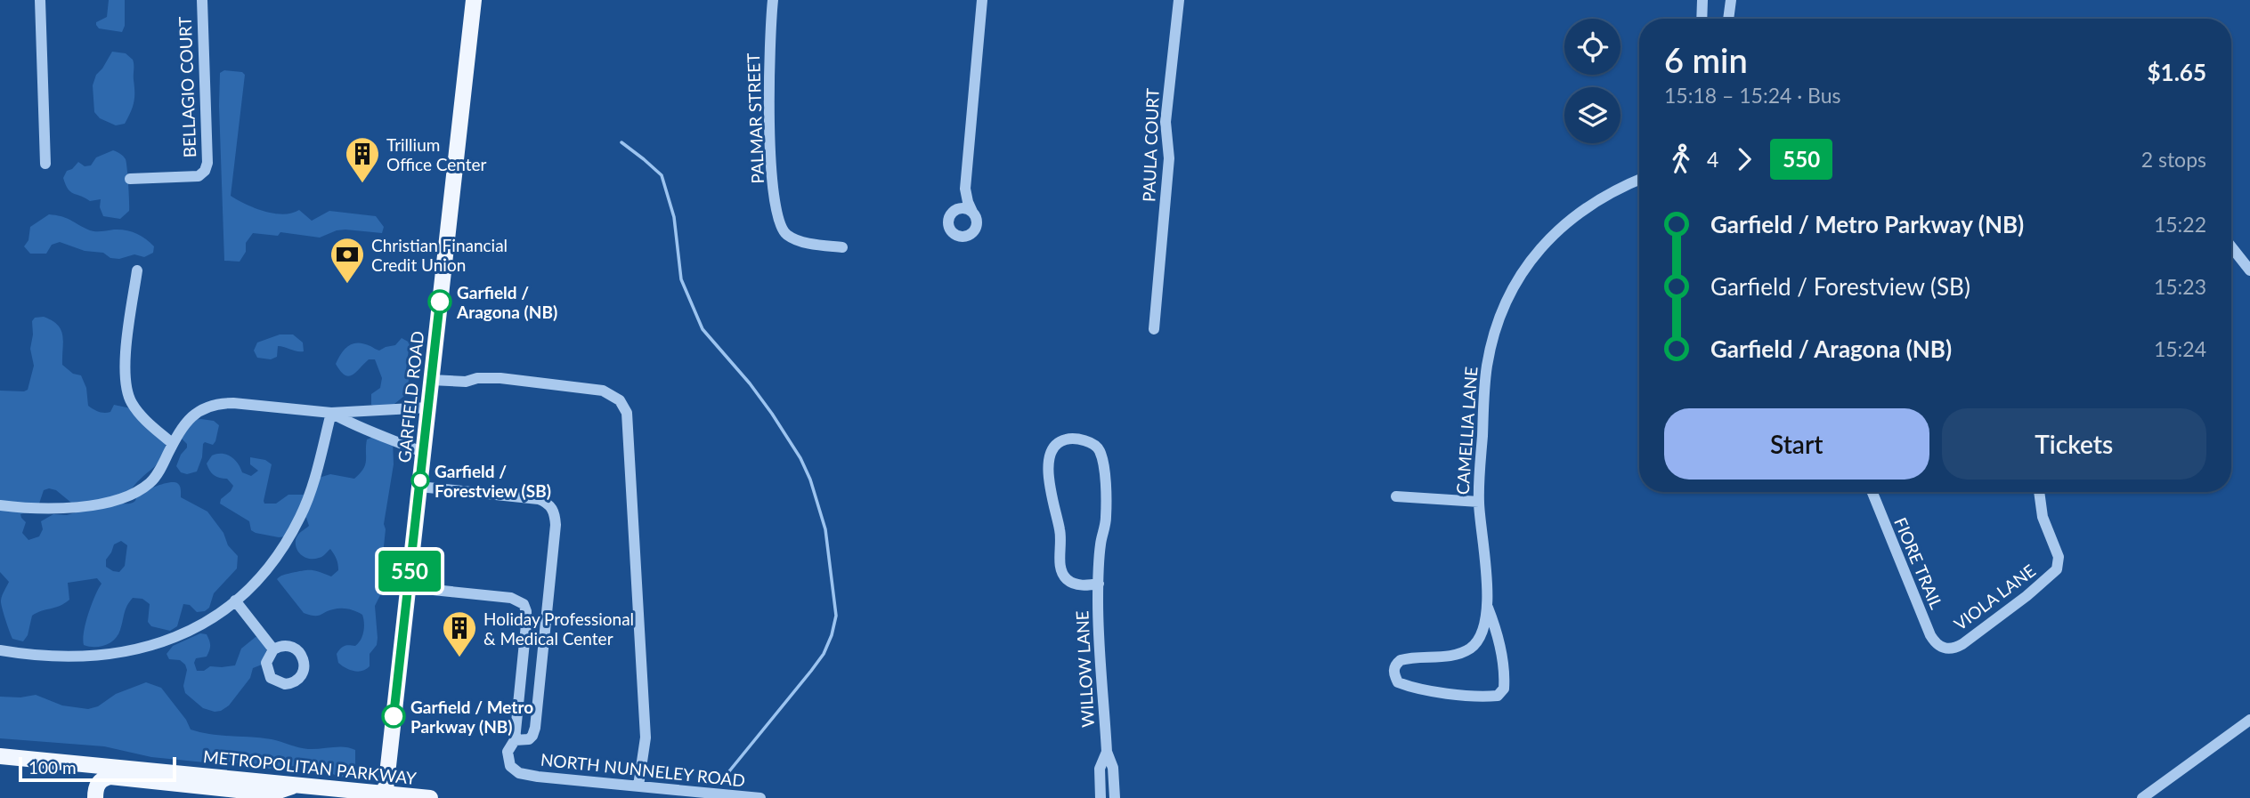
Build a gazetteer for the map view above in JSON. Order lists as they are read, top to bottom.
{
  "streets": {
    "main road": ["GARFIELD ROAD", "METROPOLITAN PARKWAY"],
    "street": [
      "BELLAGIO COURT",
      "PALMAR STREET",
      "PAULA COURT",
      "CAMELLIA LANE",
      "FIORE TRAIL",
      "VIOLA LANE",
      "WILLOW LANE",
      "NORTH NUNNELEY ROAD"
    ]
  },
  "crossings": [
    ["GARFIELD ROAD", "METROPOLITAN PARKWAY"],
    ["GARFIELD ROAD", "NORTH NUNNELEY ROAD"],
    ["FIORE TRAIL", "VIOLA LANE"]
  ],
  "places": {
    "building": ["Trillium Office Center", "Holiday Professional & Medical Center"],
    "bank": ["Christian Financial Credit Union"],
    "other": ["Garfield / Aragona (NB)", "Garfield / Forestview (SB)", "Garfield / Metro Parkway (NB)"]
  },
  "lines": ["bus line 550"],
  "scale_bar": "100 m",
  "page": {
    "on_map": "550",
    "heading": ["6 min", "15:18 – 15:24 · Bus", "$1.65"],
    "legs": ["4", "550", "2 stops"],
    "list": [
      {
        "name": "Garfield / Metro Parkway (NB)",
        "value": "15:22"
      },
      {
        "name": "Garfield / Forestview (SB)",
        "value": "15:23"
      },
      {
        "name": "Garfield / Aragona (NB)",
        "value": "15:24"
      }
    ],
    "buttons": ["Start", "Tickets"],
    "scale": "100 m"
  }
}
